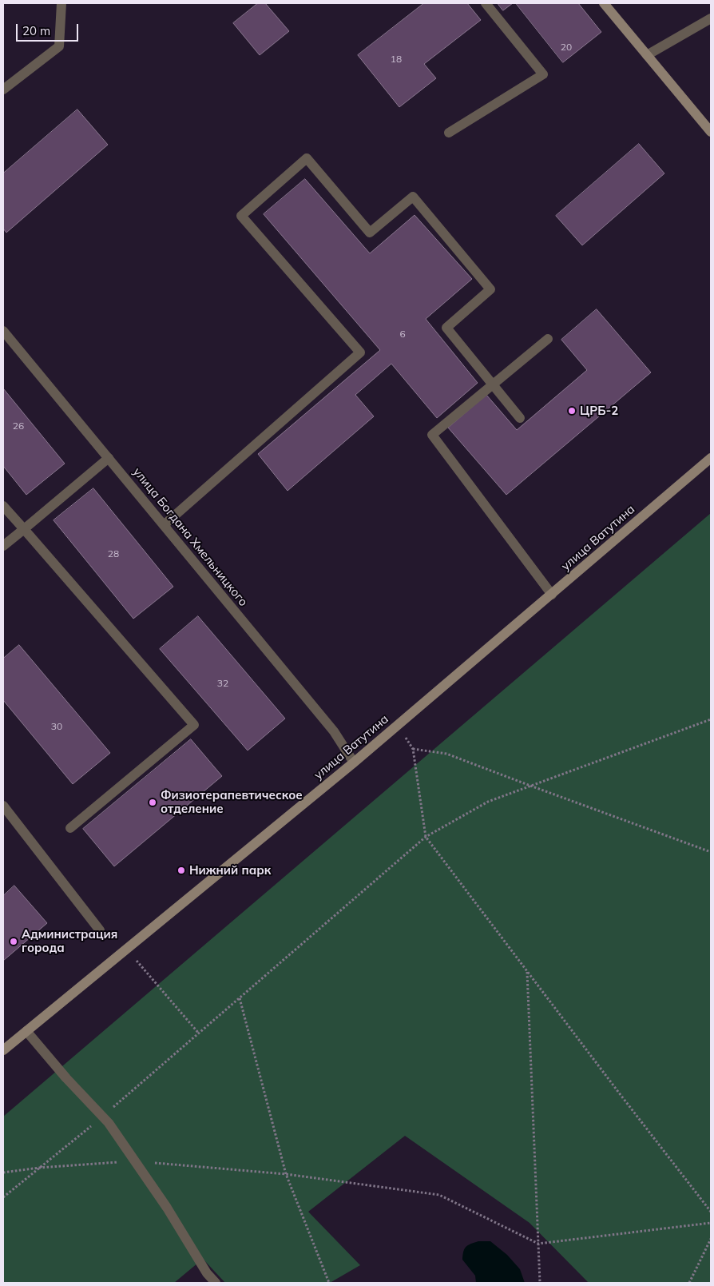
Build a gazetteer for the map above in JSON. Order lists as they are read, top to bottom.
{
  "streets": {
    "main road": ["улица Ватутина"],
    "street": ["улица Богдана Хмельницкого"]
  },
  "crossings": [
    ["улица Богдана Хмельницкого", "улица Ватутина"]
  ],
  "places": [
    "ЦРБ-2",
    "Физиотерапевтическое отделение",
    "Нижний парк",
    "Администрация города"
  ],
  "house_numbers": [
    "20",
    "18",
    "6",
    "26",
    "28",
    "32",
    "30"
  ],
  "scale_bar": "20 m"
}
